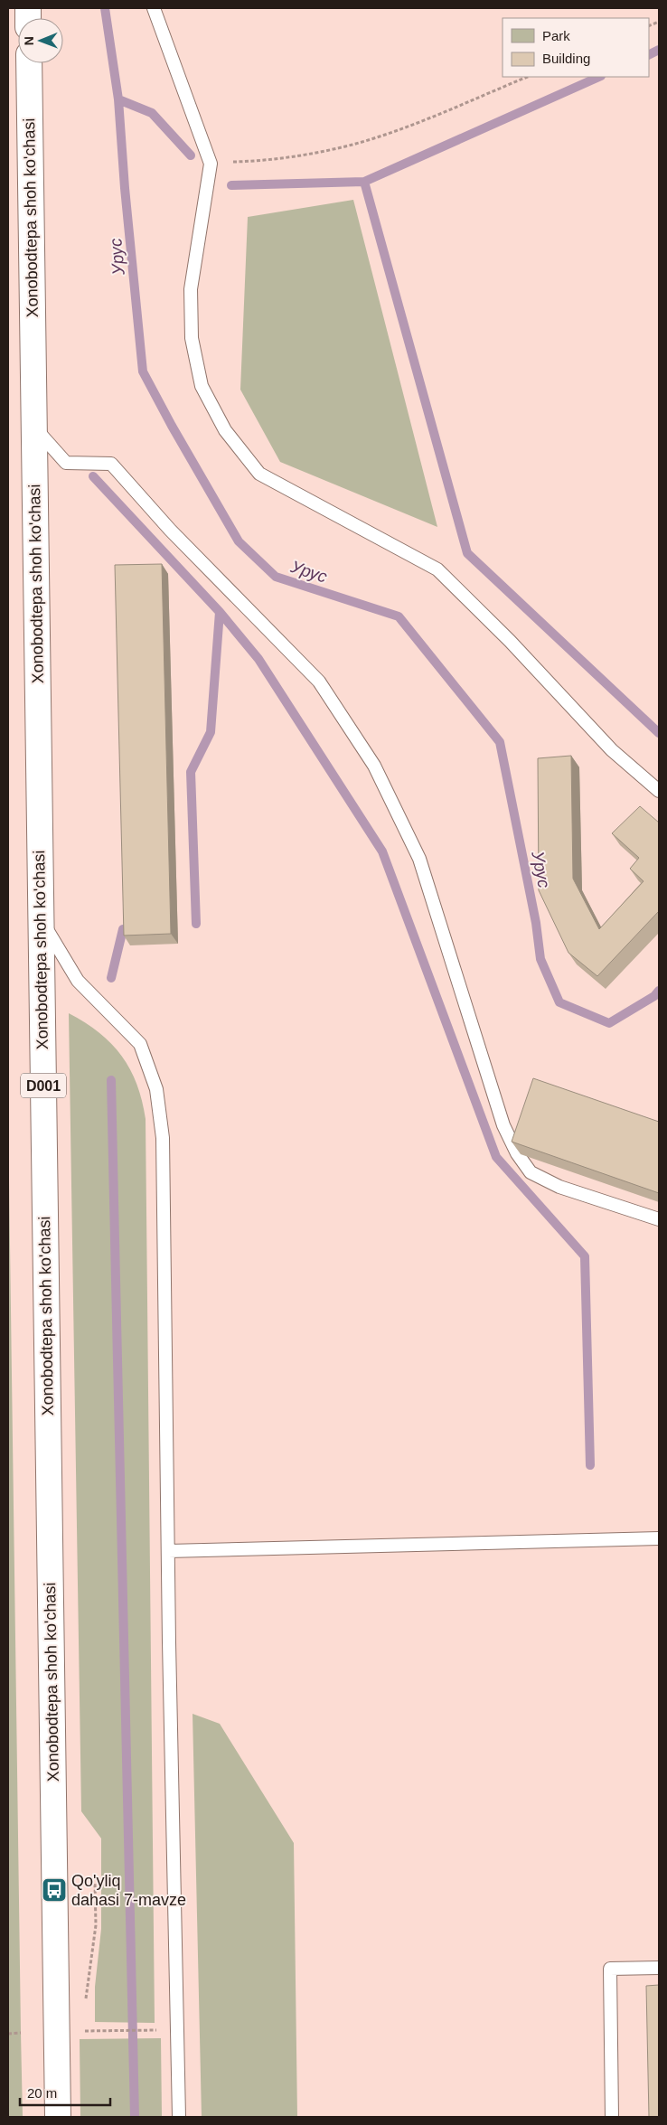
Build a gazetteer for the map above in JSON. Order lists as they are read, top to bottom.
{
  "streets": {
    "highway": ["Xonobodtepa shoh ko'chasi", "D001"]
  },
  "water": ["Урус"],
  "places": {
    "bus stop": ["Qo'yliq dahasi 7-mavze"]
  },
  "legend": ["Park", "Building"],
  "scale_bar": "20 m",
  "north": "left"
}
